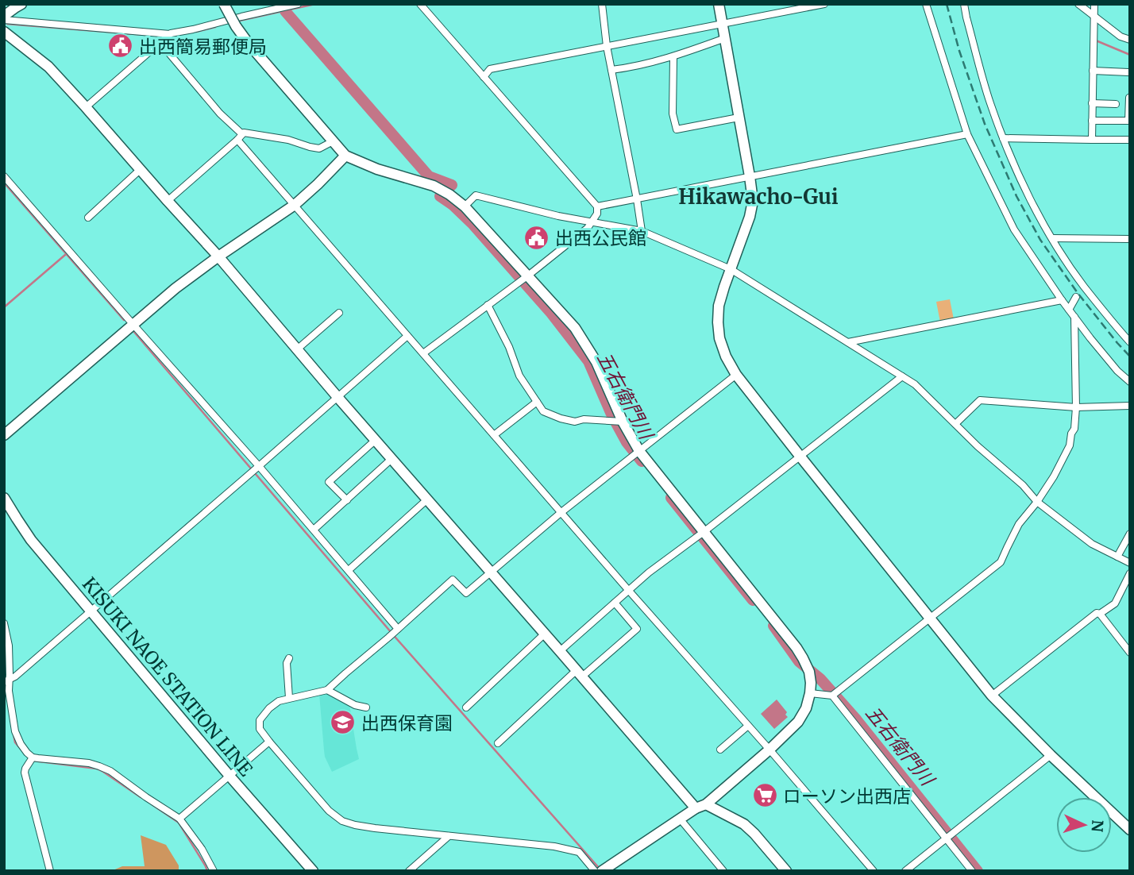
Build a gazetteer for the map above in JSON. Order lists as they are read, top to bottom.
{
  "streets": {
    "street": ["KISUKI NAOE STATION LINE"]
  },
  "districts": ["Hikawacho-Gui"],
  "water": ["五右衛門川"],
  "places": {
    "public building": ["出西簡易郵便局", "出西公民館"],
    "school or university": ["出西保育園"],
    "supermarket": ["ローソン出西店"]
  },
  "north": "right"
}
